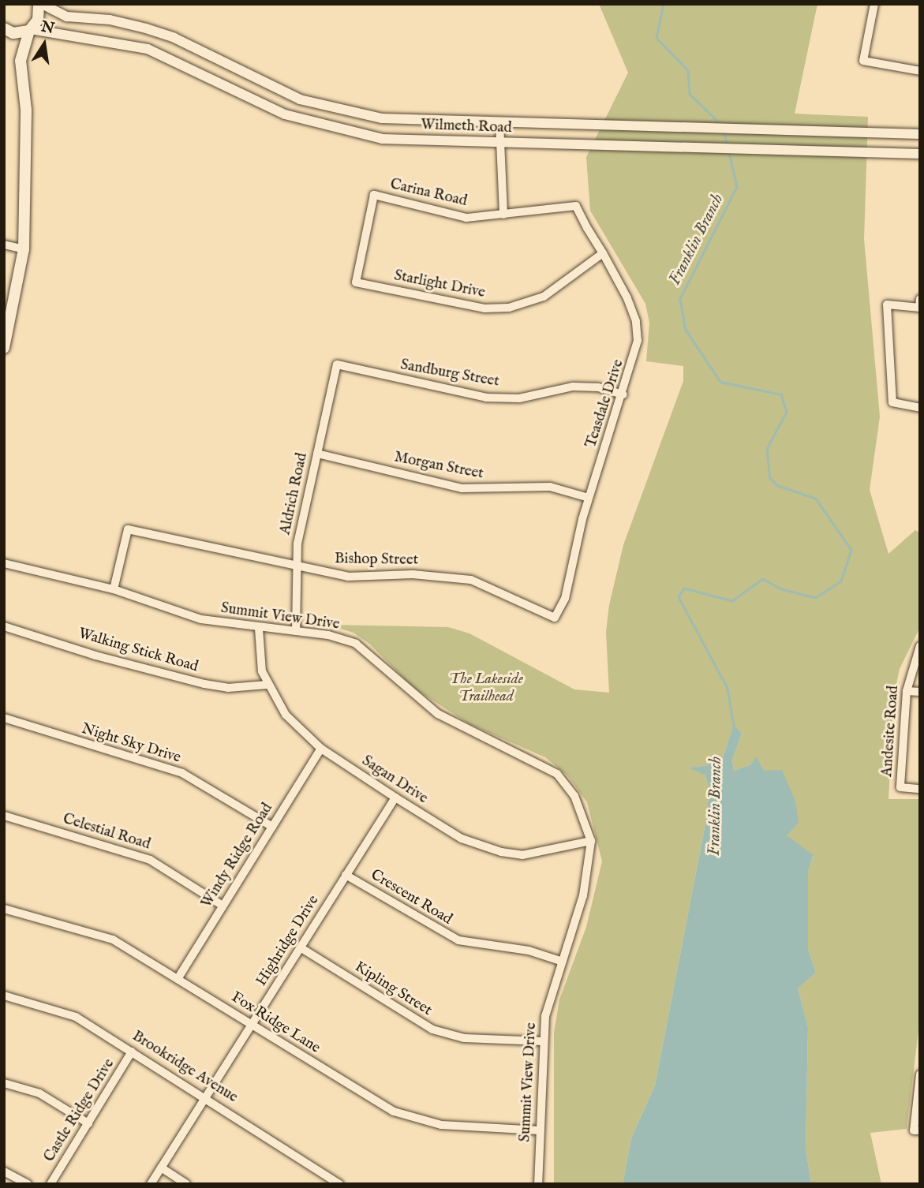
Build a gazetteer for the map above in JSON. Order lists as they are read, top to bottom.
{
  "streets": {
    "street": [
      "Wilmeth Road",
      "Carina Road",
      "Starlight Drive",
      "Sandburg Street",
      "Teasdale Drive",
      "Morgan Street",
      "Aldrich Road",
      "Bishop Street",
      "Summit View Drive",
      "Walking Stick Road",
      "Andesite Road",
      "Night Sky Drive",
      "Sagan Drive",
      "Celestial Road",
      "Windy Ridge Road",
      "Crescent Road",
      "Highridge Drive",
      "Kipling Street",
      "Fox Ridge Lane",
      "Brookridge Avenue",
      "Castle Ridge Drive"
    ]
  },
  "crossings": [
    ["Carina Road", "Starlight Drive"],
    ["Carina Road", "Teasdale Drive"],
    ["Starlight Drive", "Teasdale Drive"],
    ["Sandburg Street", "Teasdale Drive"],
    ["Sandburg Street", "Aldrich Road"],
    ["Teasdale Drive", "Morgan Street"],
    ["Teasdale Drive", "Bishop Street"],
    ["Morgan Street", "Aldrich Road"],
    ["Aldrich Road", "Bishop Street"],
    ["Aldrich Road", "Summit View Drive"],
    ["Bishop Street", "Summit View Drive"],
    ["Summit View Drive", "Sagan Drive"],
    ["Summit View Drive", "Crescent Road"],
    ["Summit View Drive", "Kipling Street"],
    ["Summit View Drive", "Fox Ridge Lane"],
    ["Walking Stick Road", "Sagan Drive"],
    ["Night Sky Drive", "Windy Ridge Road"],
    ["Sagan Drive", "Windy Ridge Road"],
    ["Sagan Drive", "Highridge Drive"],
    ["Celestial Road", "Windy Ridge Road"],
    ["Windy Ridge Road", "Fox Ridge Lane"],
    ["Crescent Road", "Highridge Drive"],
    ["Highridge Drive", "Kipling Street"],
    ["Highridge Drive", "Fox Ridge Lane"],
    ["Highridge Drive", "Brookridge Avenue"],
    ["Brookridge Avenue", "Castle Ridge Drive"]
  ],
  "water": ["Franklin Branch"],
  "parks": ["The Lakeside Trailhead"],
  "north": "top"
}
